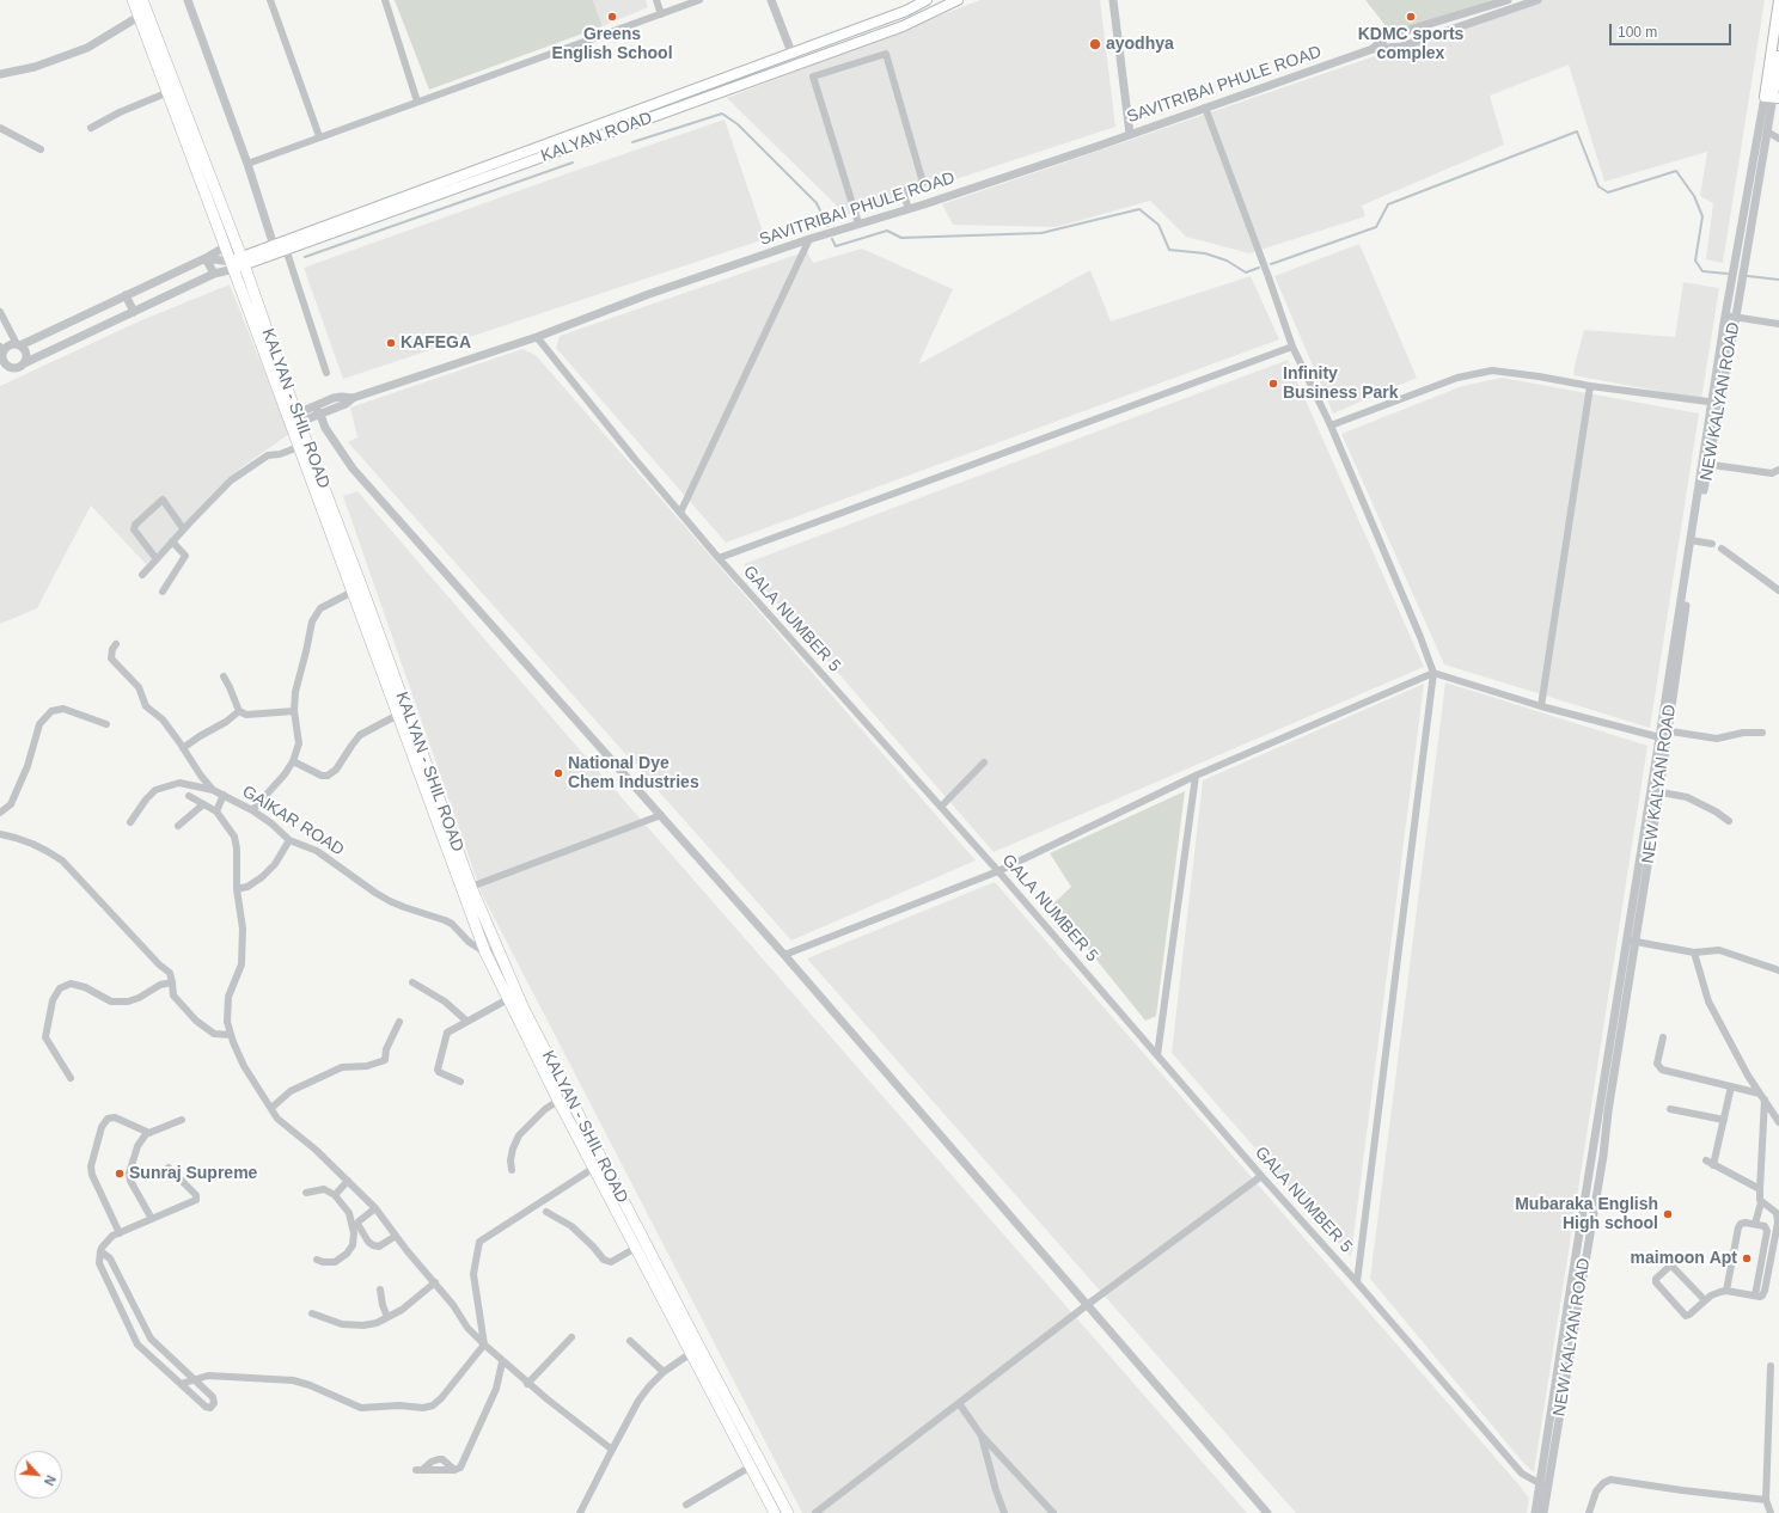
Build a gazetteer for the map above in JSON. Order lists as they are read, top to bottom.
{
  "streets": {
    "main road": ["KALYAN ROAD", "NEW KALYAN ROAD", "KALYAN - SHIL ROAD"],
    "street": ["SAVITRIBAI PHULE ROAD", "GALA NUMBER 5", "GAIKAR ROAD"]
  },
  "crossings": [
    ["SAVITRIBAI PHULE ROAD", "KALYAN - SHIL ROAD"],
    ["SAVITRIBAI PHULE ROAD", "GALA NUMBER 5"],
    ["KALYAN ROAD", "KALYAN - SHIL ROAD"],
    ["NEW KALYAN ROAD", "GALA NUMBER 5"],
    ["KALYAN - SHIL ROAD", "GAIKAR ROAD"]
  ],
  "places": [
    "Greens English School",
    "KDMC sports complex",
    "ayodhya",
    "KAFEGA",
    "Infinity Business Park",
    "National Dye Chem Industries",
    "Sunraj Supreme",
    "Mubaraka English High school",
    "maimoon Apt"
  ],
  "scale_bar": "100 m",
  "north": "bottom right"
}
